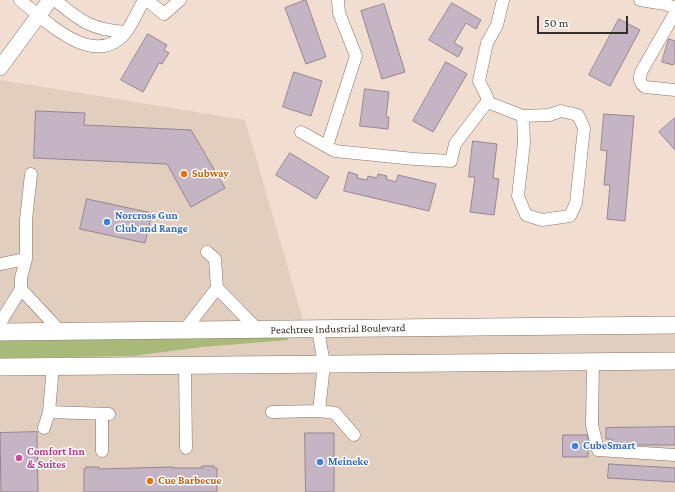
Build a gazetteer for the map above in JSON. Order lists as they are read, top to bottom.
{
  "streets": {
    "highway": ["Peachtree Industrial Boulevard"]
  },
  "places": [
    "Subway",
    "Norcross Gun Club and Range",
    "CubeSmart",
    "Comfort Inn & Suites",
    "Meineke",
    "Cue Barbecue"
  ],
  "scale_bar": "50 m"
}
